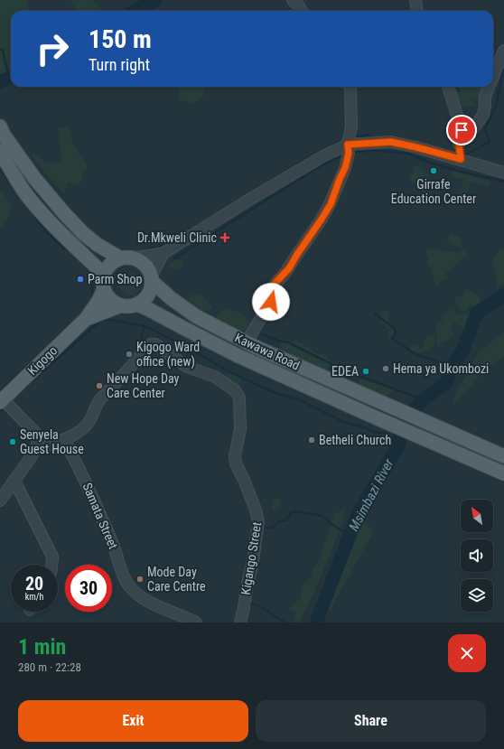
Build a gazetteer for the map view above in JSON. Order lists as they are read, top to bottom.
{
  "streets": {
    "main road": ["Kawawa Road", "Kigogo"],
    "street": ["Samata Street", "Kigango Street"]
  },
  "crossings": [
    ["Samata Street", "Kigango Street"]
  ],
  "water": ["Msimbazi River"],
  "places": {
    "other": [
      "Girrafe Education Center",
      "Parm Shop",
      "Kigogo Ward office (new)",
      "Hema ya Ukombozi",
      "EDEA",
      "New Hope Day Care Center",
      "Betheli Church",
      "Senyela Guest House",
      "Mode Day Care Centre"
    ],
    "health": ["Dr.Mkweli Clinic"]
  },
  "north": "top left",
  "page": {
    "turn": ["150 m", "Turn right"],
    "speed": "20 km/h",
    "limit": "30",
    "heading": ["1 min", "280 m · 22:28"],
    "buttons": ["Exit", "Share"]
  }
}
